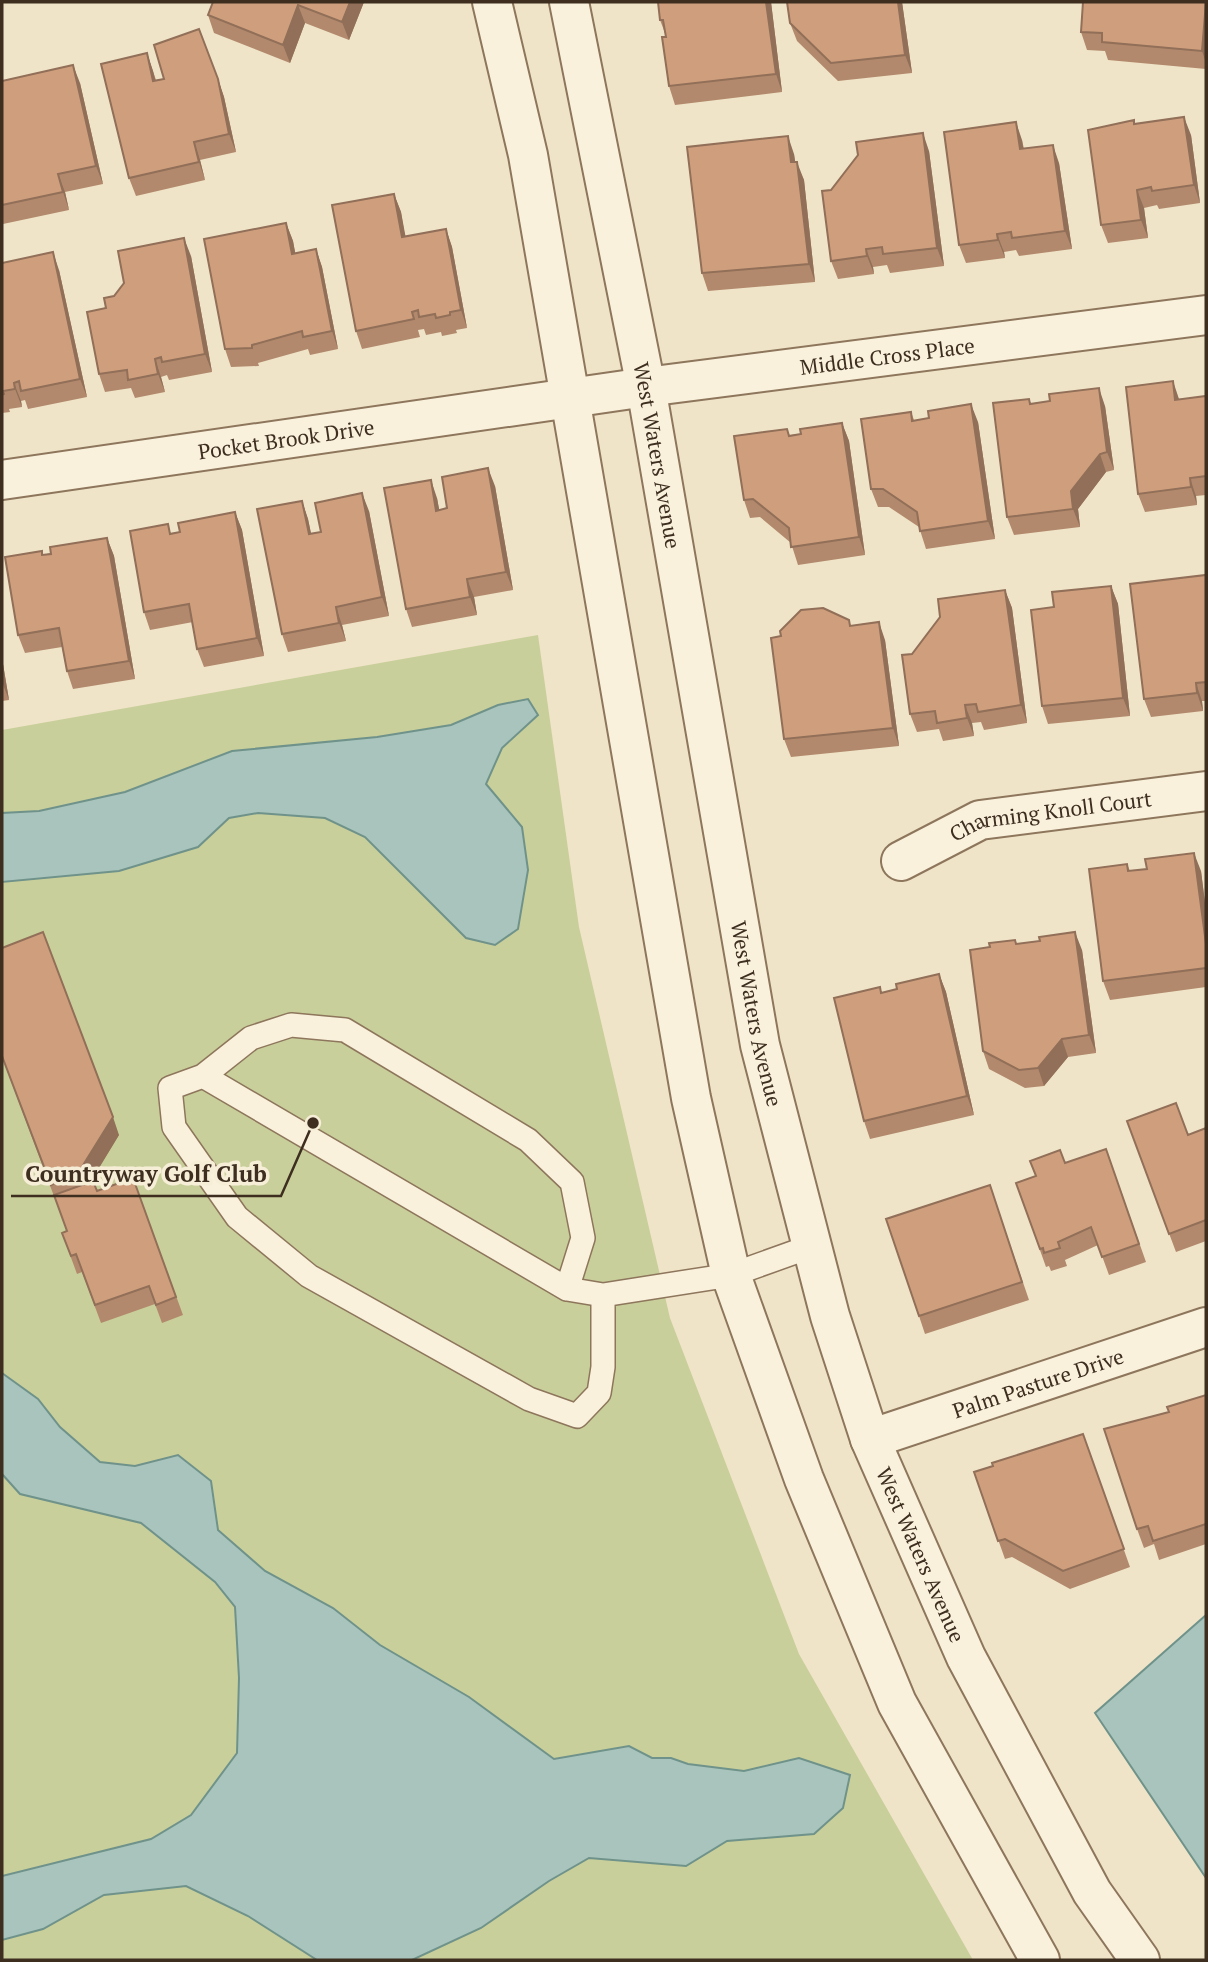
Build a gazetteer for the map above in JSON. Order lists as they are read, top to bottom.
{
  "streets": {
    "street": [
      "Middle Cross Place",
      "Pocket Brook Drive",
      "West Waters Avenue",
      "Charming Knoll Court",
      "Palm Pasture Drive"
    ]
  },
  "crossings": [
    ["Middle Cross Place", "Pocket Brook Drive"],
    ["Middle Cross Place", "West Waters Avenue"],
    ["West Waters Avenue", "Palm Pasture Drive"]
  ],
  "places": ["Countryway Golf Club"]
}
